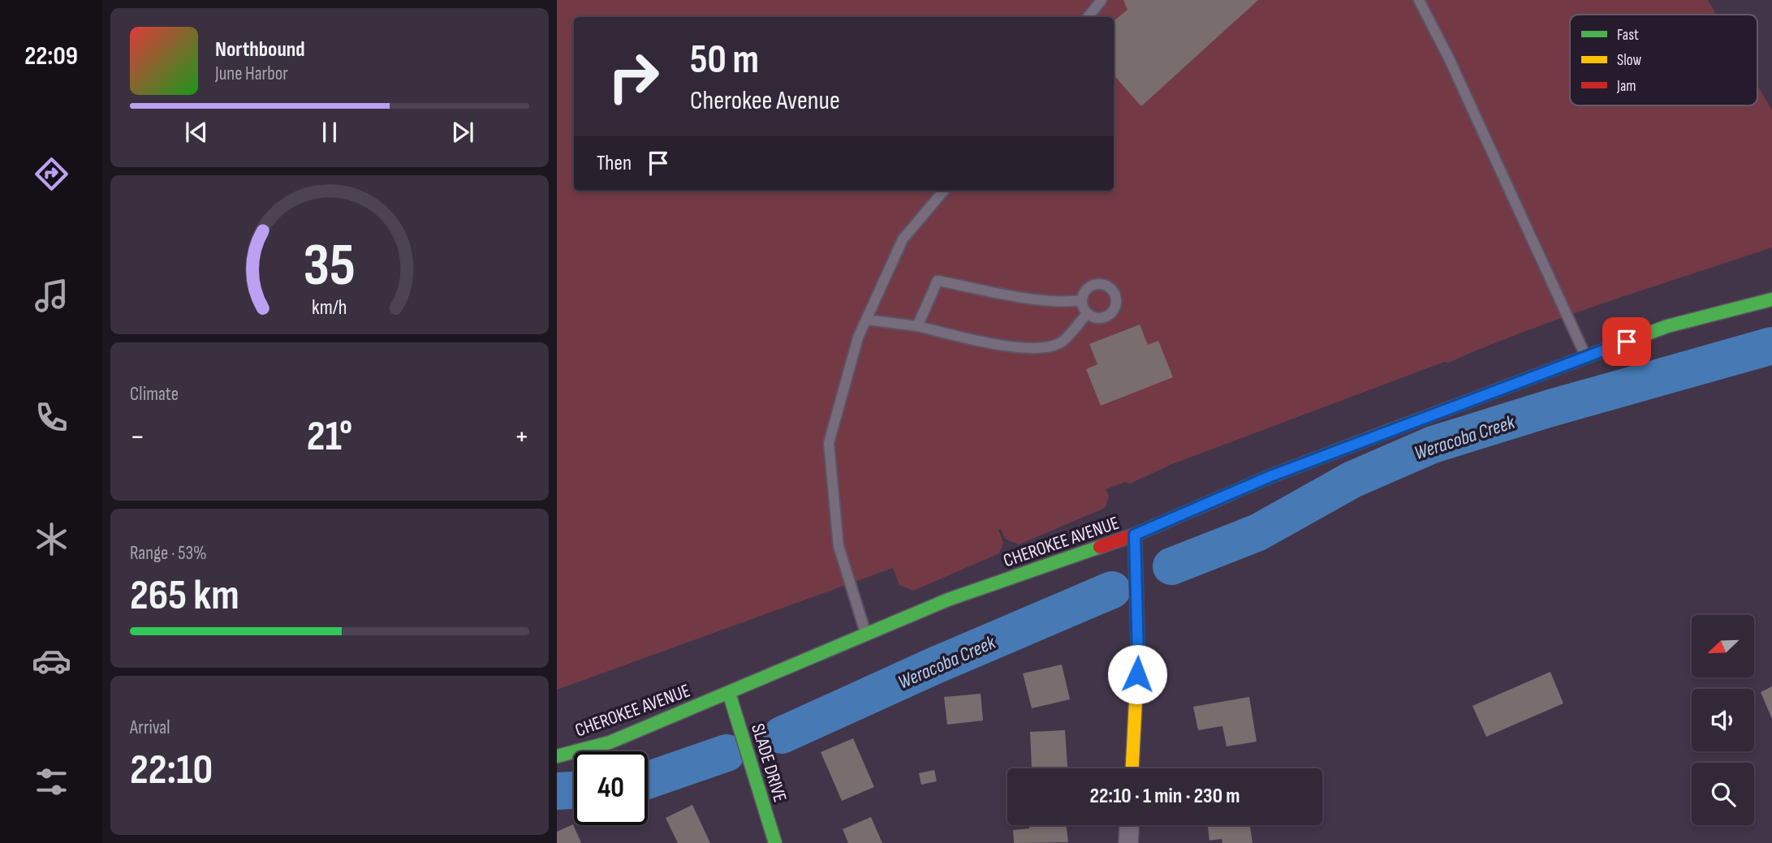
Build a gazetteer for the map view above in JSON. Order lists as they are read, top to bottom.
{
  "streets": {
    "street": ["CHEROKEE AVENUE", "SLADE DRIVE"]
  },
  "crossings": [
    ["CHEROKEE AVENUE", "SLADE DRIVE"]
  ],
  "water": ["Weracoba Creek"],
  "legend": ["Fast", "Slow", "Jam"],
  "north": "bottom left",
  "page": {
    "tabs": "22:09",
    "turn": ["50 m", "Cherokee Avenue"],
    "song": ["Northbound", "June Harbor"],
    "then": "Then",
    "tile": [
      "Climate",
      ["Range · 53%", "265 km"],
      ["Arrival", "22:10"]
    ],
    "heat": ["−", "21°", "+"],
    "limit": "40",
    "trip": "22:10 · 1 min · 230 m",
    "gauge": ["35", "km/h"]
  }
}
